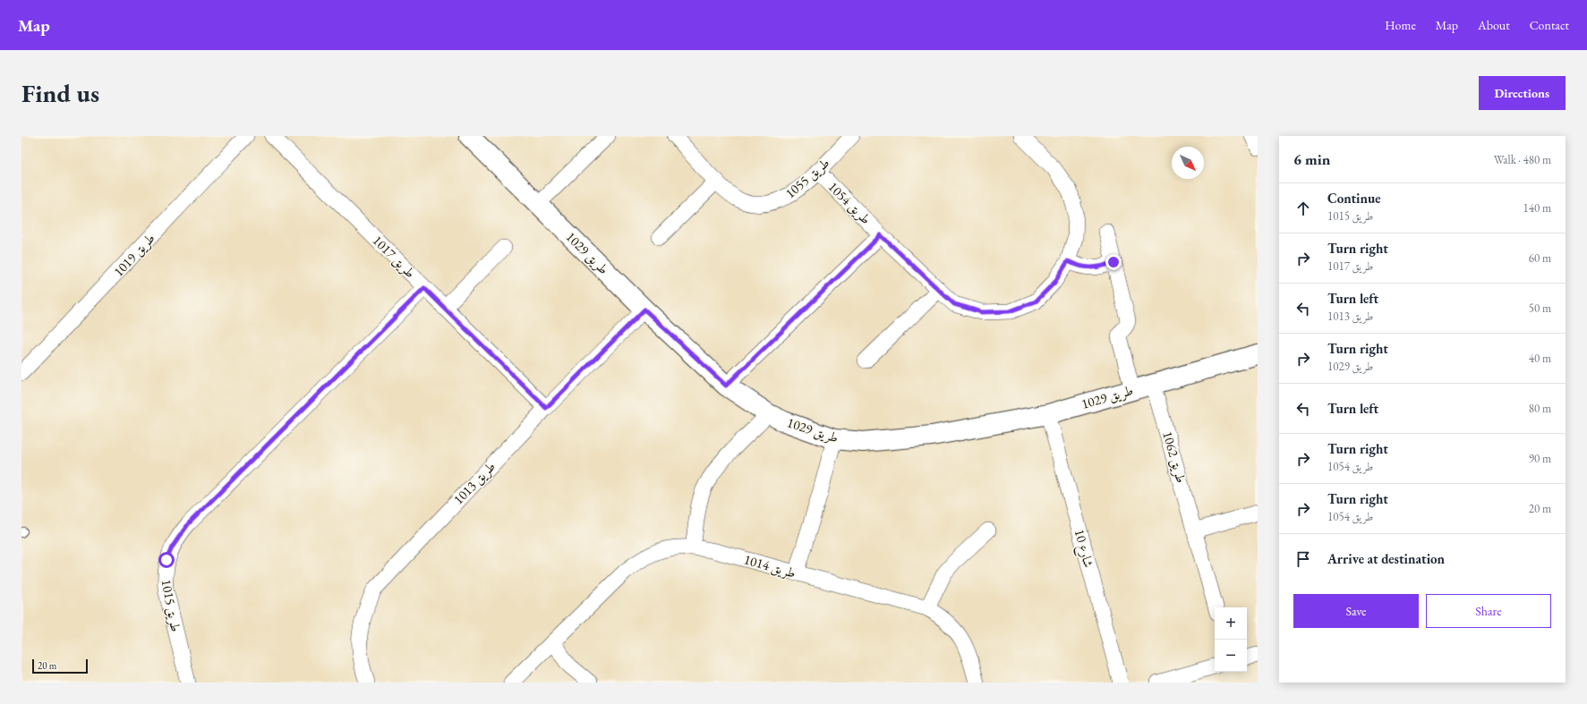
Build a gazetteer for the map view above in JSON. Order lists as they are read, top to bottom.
{
  "streets": {
    "street": [
      "طريق 1055",
      "طريق 1054",
      "طريق 1029",
      "طريق 1019",
      "طريق 1017",
      "طريق 1062",
      "طريق 1013",
      "شارع 10",
      "طريق 1014",
      "طريق 1015"
    ]
  },
  "crossings": [
    ["طريق 1055", "طريق 1054"],
    ["طريق 1029", "طريق 1062"],
    ["طريق 1029", "طريق 1013"],
    ["طريق 1029", "شارع 10"],
    ["طريق 1017", "طريق 1013"],
    ["طريق 1017", "طريق 1015"]
  ],
  "scale_bar": "20 m",
  "north": "bottom right",
  "page": {
    "header": "Map",
    "nav": [
      "Home",
      "Map",
      "About",
      "Contact"
    ],
    "buttons": [
      "Directions",
      ["Save", "Share"]
    ],
    "title": "Find us",
    "heading": ["6 min", "Walk · 480 m"],
    "list": [
      ["Continue", "طريق 1015", "140 m"],
      ["Turn right", "طريق 1017", "60 m"],
      ["Turn left", "طريق 1013", "50 m"],
      ["Turn right", "طريق 1029", "40 m"],
      ["Turn left", "80 m"],
      ["Turn right", "طريق 1054", "90 m"],
      ["Turn right", "طريق 1054", "20 m"],
      "Arrive at destination"
    ],
    "map_buttons": ["+", "−"],
    "scale": "20 m"
  }
}
